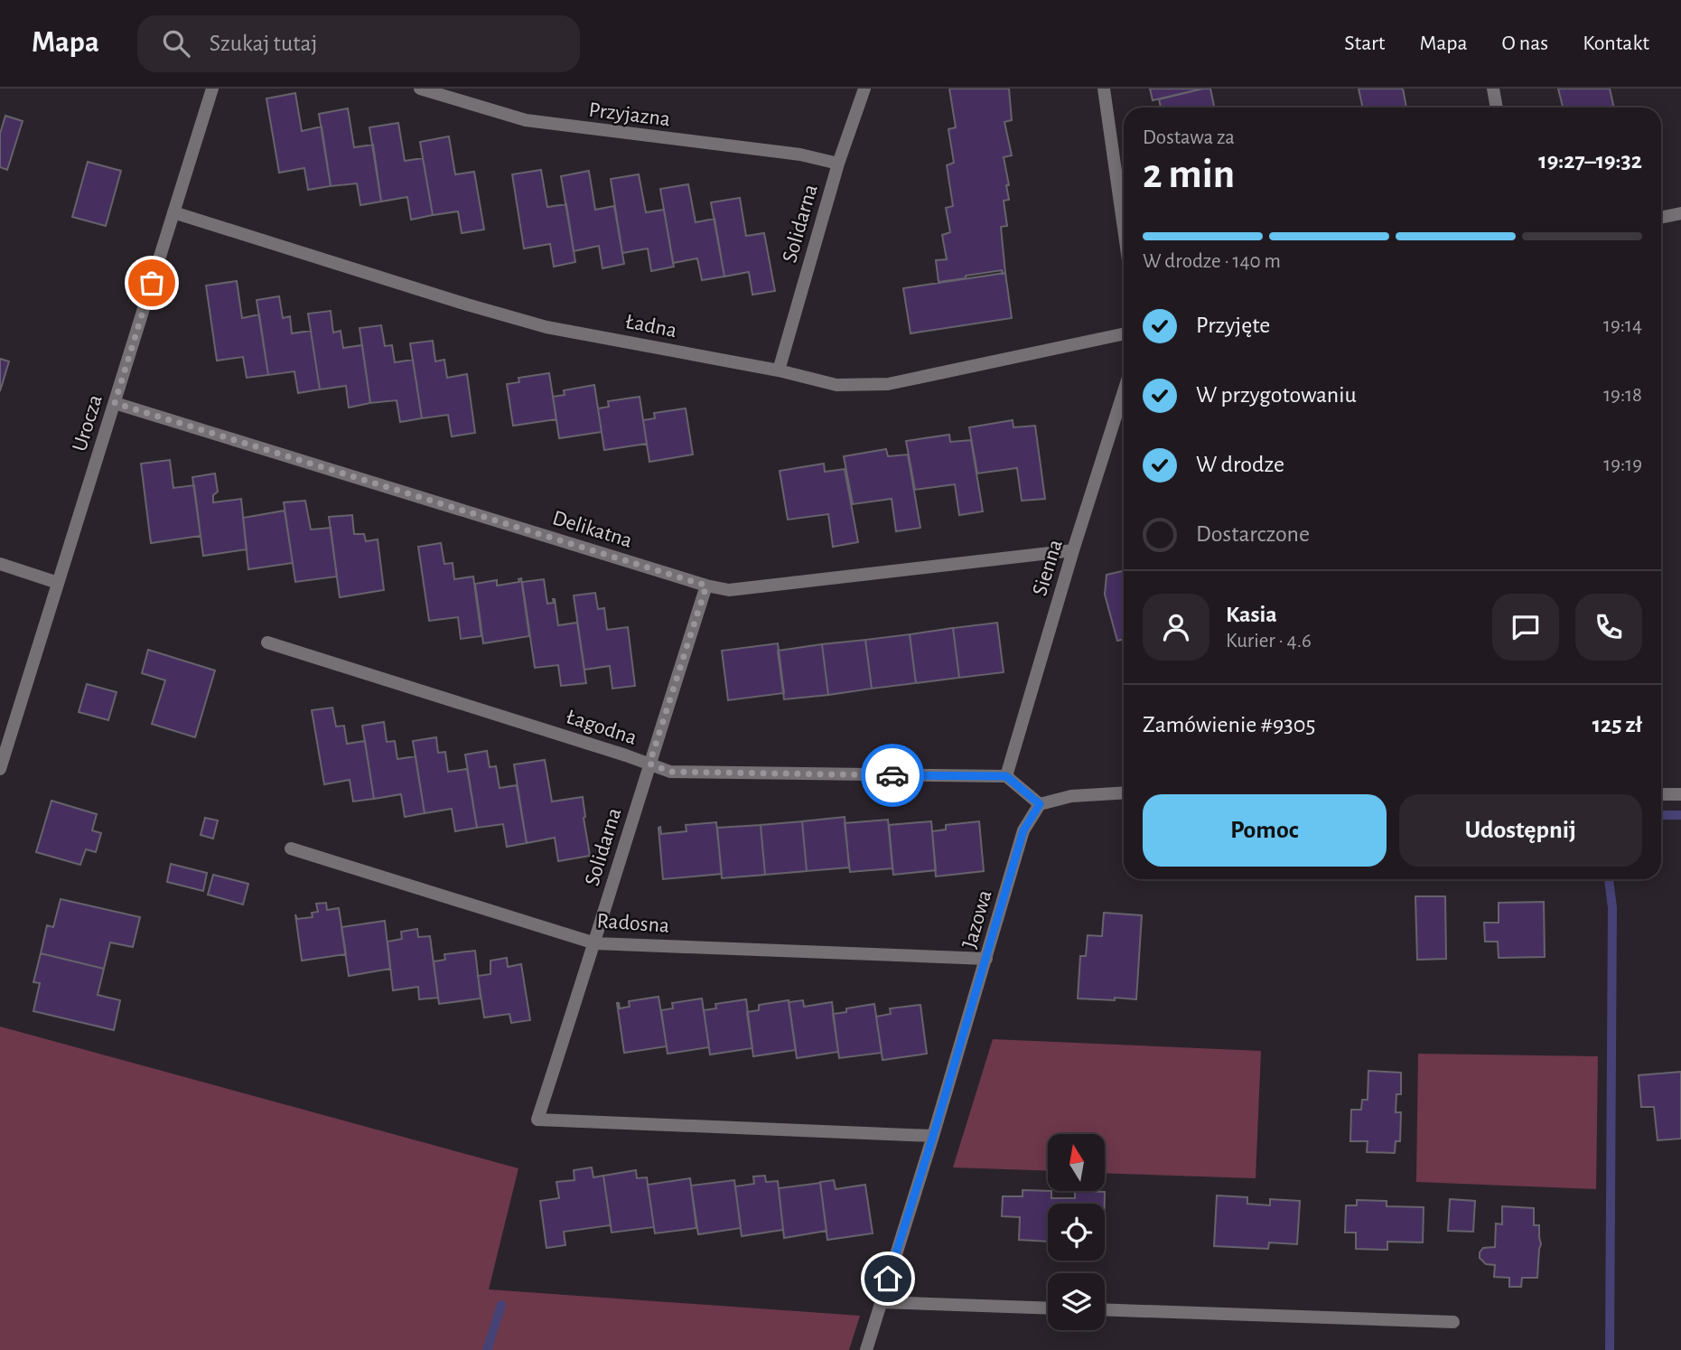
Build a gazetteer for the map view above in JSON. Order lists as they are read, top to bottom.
{
  "streets": {
    "street": [
      "Przyjazna",
      "Solidarna",
      "Ładna",
      "Urocza",
      "Delikatna",
      "Sienna",
      "Łagodna",
      "Jazowa",
      "Radosna"
    ]
  },
  "crossings": [
    ["Przyjazna", "Solidarna"],
    ["Solidarna", "Ładna"],
    ["Solidarna", "Delikatna"],
    ["Solidarna", "Łagodna"],
    ["Solidarna", "Jazowa"],
    ["Solidarna", "Radosna"],
    ["Ładna", "Urocza"],
    ["Urocza", "Delikatna"],
    ["Delikatna", "Sienna"],
    ["Sienna", "Łagodna"],
    ["Jazowa", "Radosna"]
  ],
  "north": "top",
  "page": {
    "header": "Mapa",
    "search": "Szukaj tutaj",
    "nav": [
      "Start",
      "Mapa",
      "O nas",
      "Kontakt"
    ],
    "heading": ["2 min", "Dostawa za", "19:27–19:32"],
    "panel": [
      "Kasia",
      "Kurier · 4.6",
      "Zamówienie #9305",
      "125 zł"
    ],
    "bar": "W drodze · 140 m",
    "list": [
      ["Przyjęte", "19:14"],
      ["W przygotowaniu", "19:18"],
      ["W drodze", "19:19"],
      "Dostarczone"
    ],
    "buttons": ["Pomoc", "Udostępnij"]
  }
}
